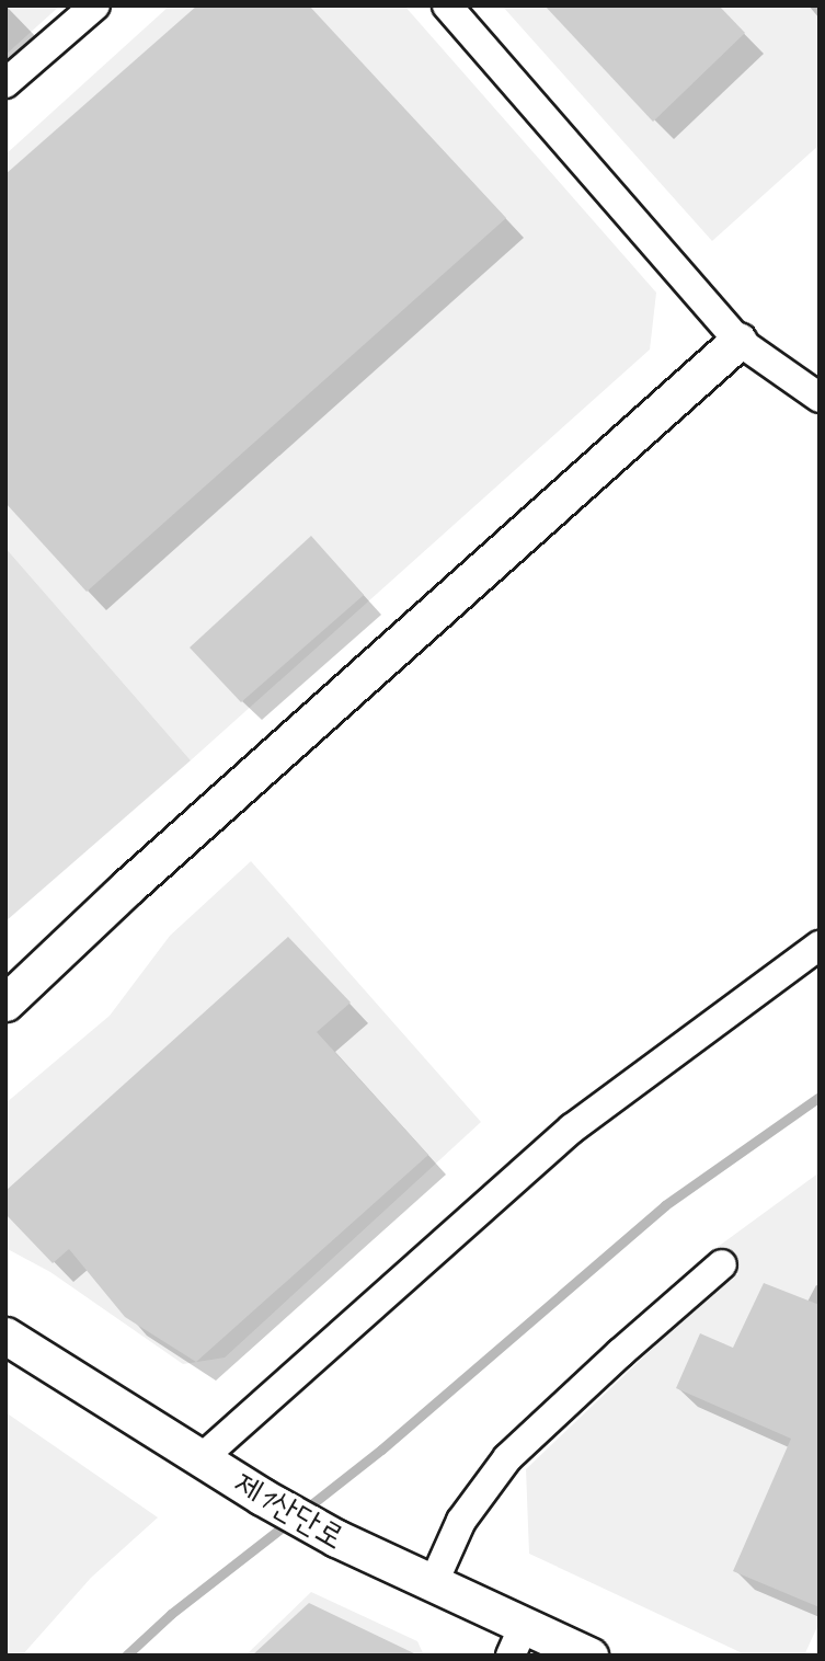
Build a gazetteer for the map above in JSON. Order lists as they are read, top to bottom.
{
  "streets": {
    "street": ["제1산단로"]
  }
}
